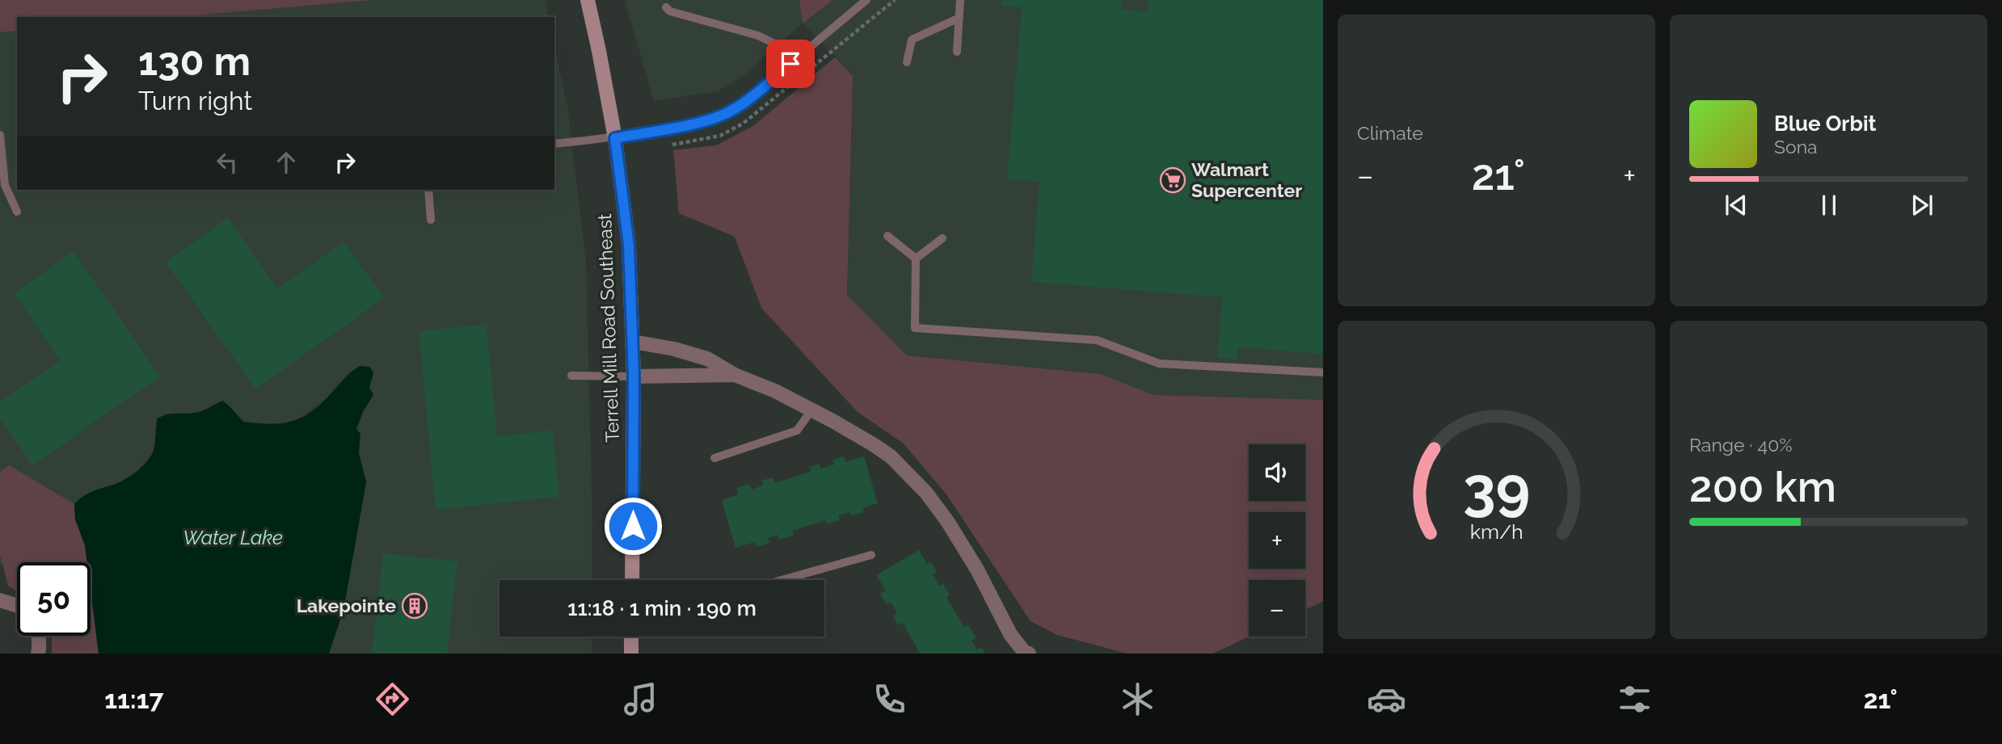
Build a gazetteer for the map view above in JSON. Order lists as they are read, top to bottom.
{
  "streets": {
    "main road": ["Terrell Mill Road Southeast"]
  },
  "water": ["Water Lake"],
  "places": {
    "supermarket": ["Walmart Supercenter"],
    "building": ["Lakepointe"]
  },
  "page": {
    "tile": [
      "Climate",
      ["Range · 40%", "200 km"]
    ],
    "turn": ["130 m", "Turn right"],
    "song": ["Blue Orbit", "Sona"],
    "heat": ["−", "21°", "+"],
    "map_buttons": ["+", "−"],
    "limit": "50",
    "trip": "11:18 · 1 min · 190 m",
    "tabs": ["11:17", "21°"],
    "gauge": ["39", "km/h"]
  }
}
